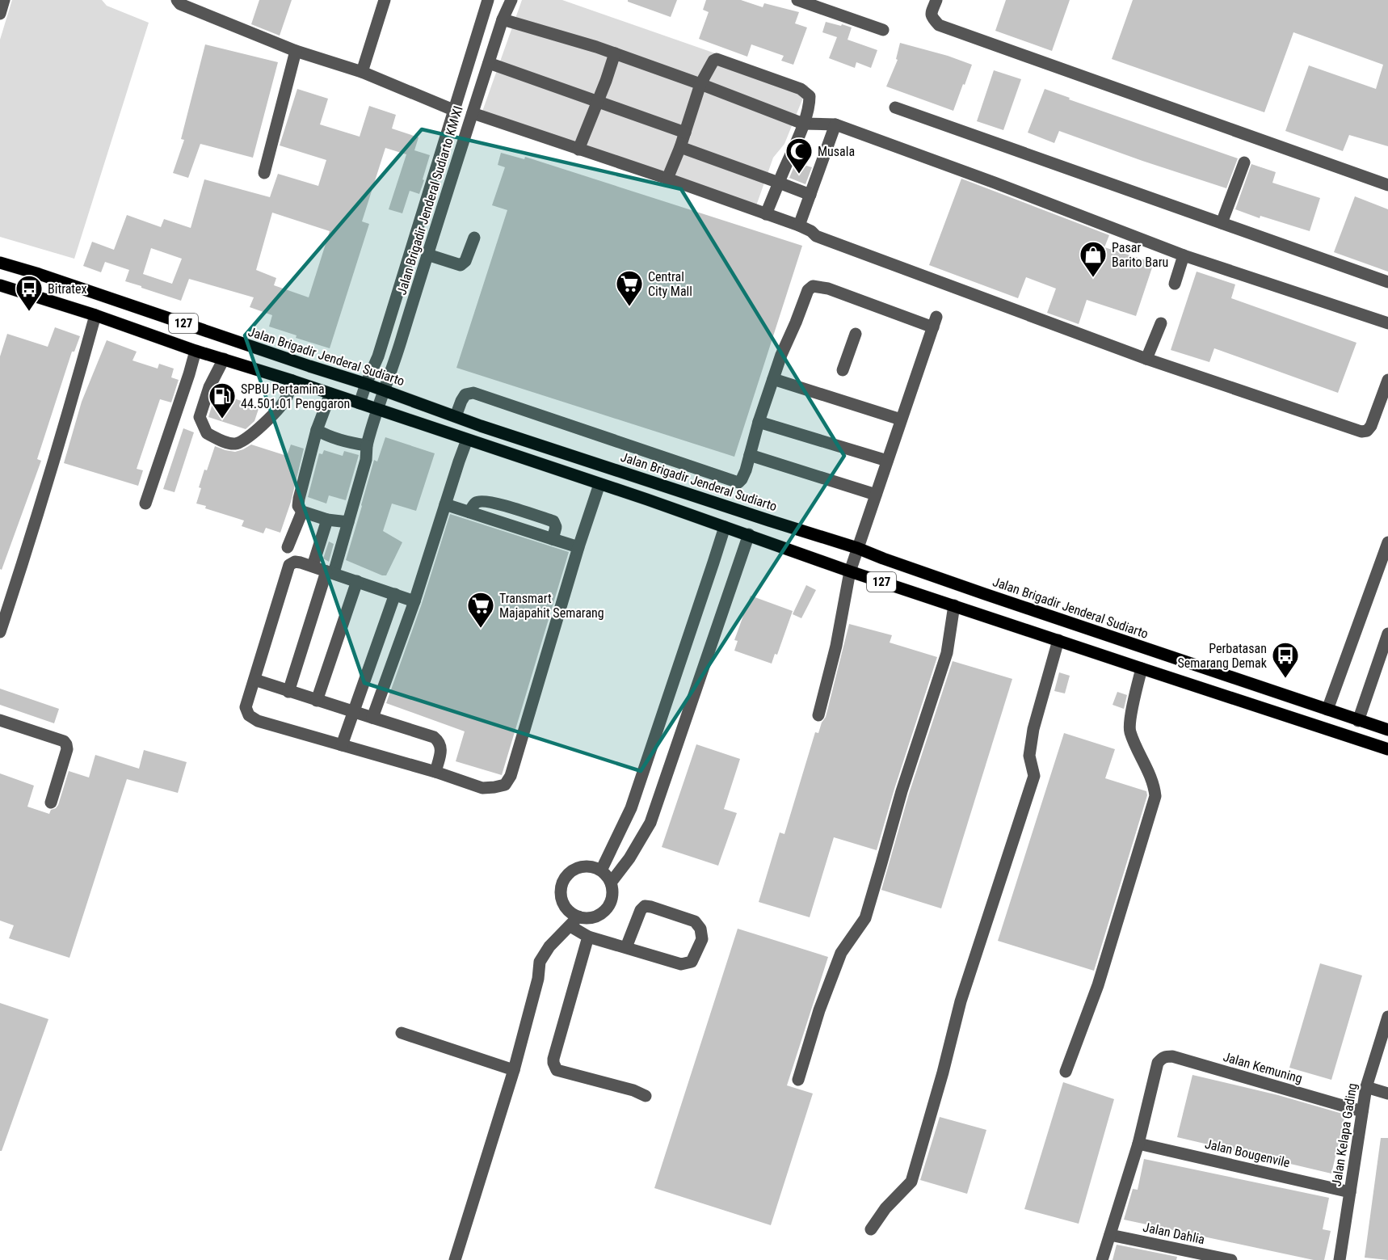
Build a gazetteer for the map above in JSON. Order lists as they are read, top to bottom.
{
  "streets": {
    "main road": ["127", "Jalan Brigadir Jenderal Sudiarto"],
    "street": [
      "Jalan Brigadir Jenderal Sudiarto KM XI",
      "Jalan Kemuning",
      "Jalan Kelapa Gading",
      "Jalan Bougenvile",
      "Jalan Dahlia"
    ]
  },
  "crossings": [
    ["Jalan Brigadir Jenderal Sudiarto KM XI", "127"],
    ["Jalan Brigadir Jenderal Sudiarto KM XI", "Jalan Brigadir Jenderal Sudiarto"],
    ["Jalan Kemuning", "Jalan Kelapa Gading"],
    ["Jalan Kemuning", "Jalan Bougenvile"],
    ["Jalan Kelapa Gading", "Jalan Bougenvile"]
  ],
  "places": {
    "mosque": ["Musala"],
    "shop": ["Pasar Barito Baru"],
    "supermarket": ["Central City Mall", "Transmart Majapahit Semarang"],
    "bus stop": ["Bitratex", "Perbatasan Semarang Demak"],
    "fuel station": ["SPBU Pertamina 44.501.01 Penggaron"]
  }
}
